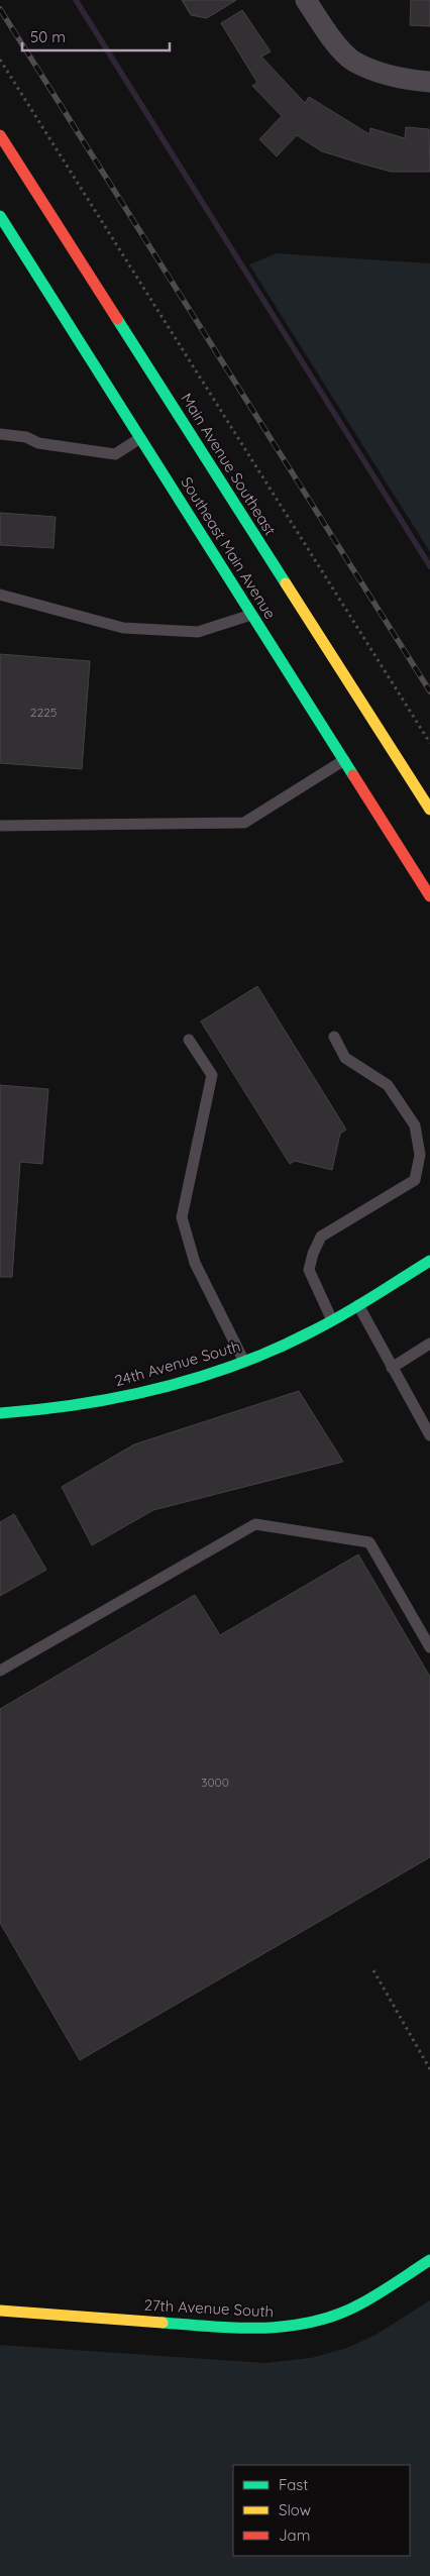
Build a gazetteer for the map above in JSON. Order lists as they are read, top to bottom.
{
  "streets": {
    "main road": [
      "Main Avenue Southeast",
      "Southeast Main Avenue",
      "24th Avenue South",
      "27th Avenue South"
    ]
  },
  "house_numbers": ["2225", "3000"],
  "legend": ["Fast", "Slow", "Jam"],
  "scale_bar": "50 m"
}
